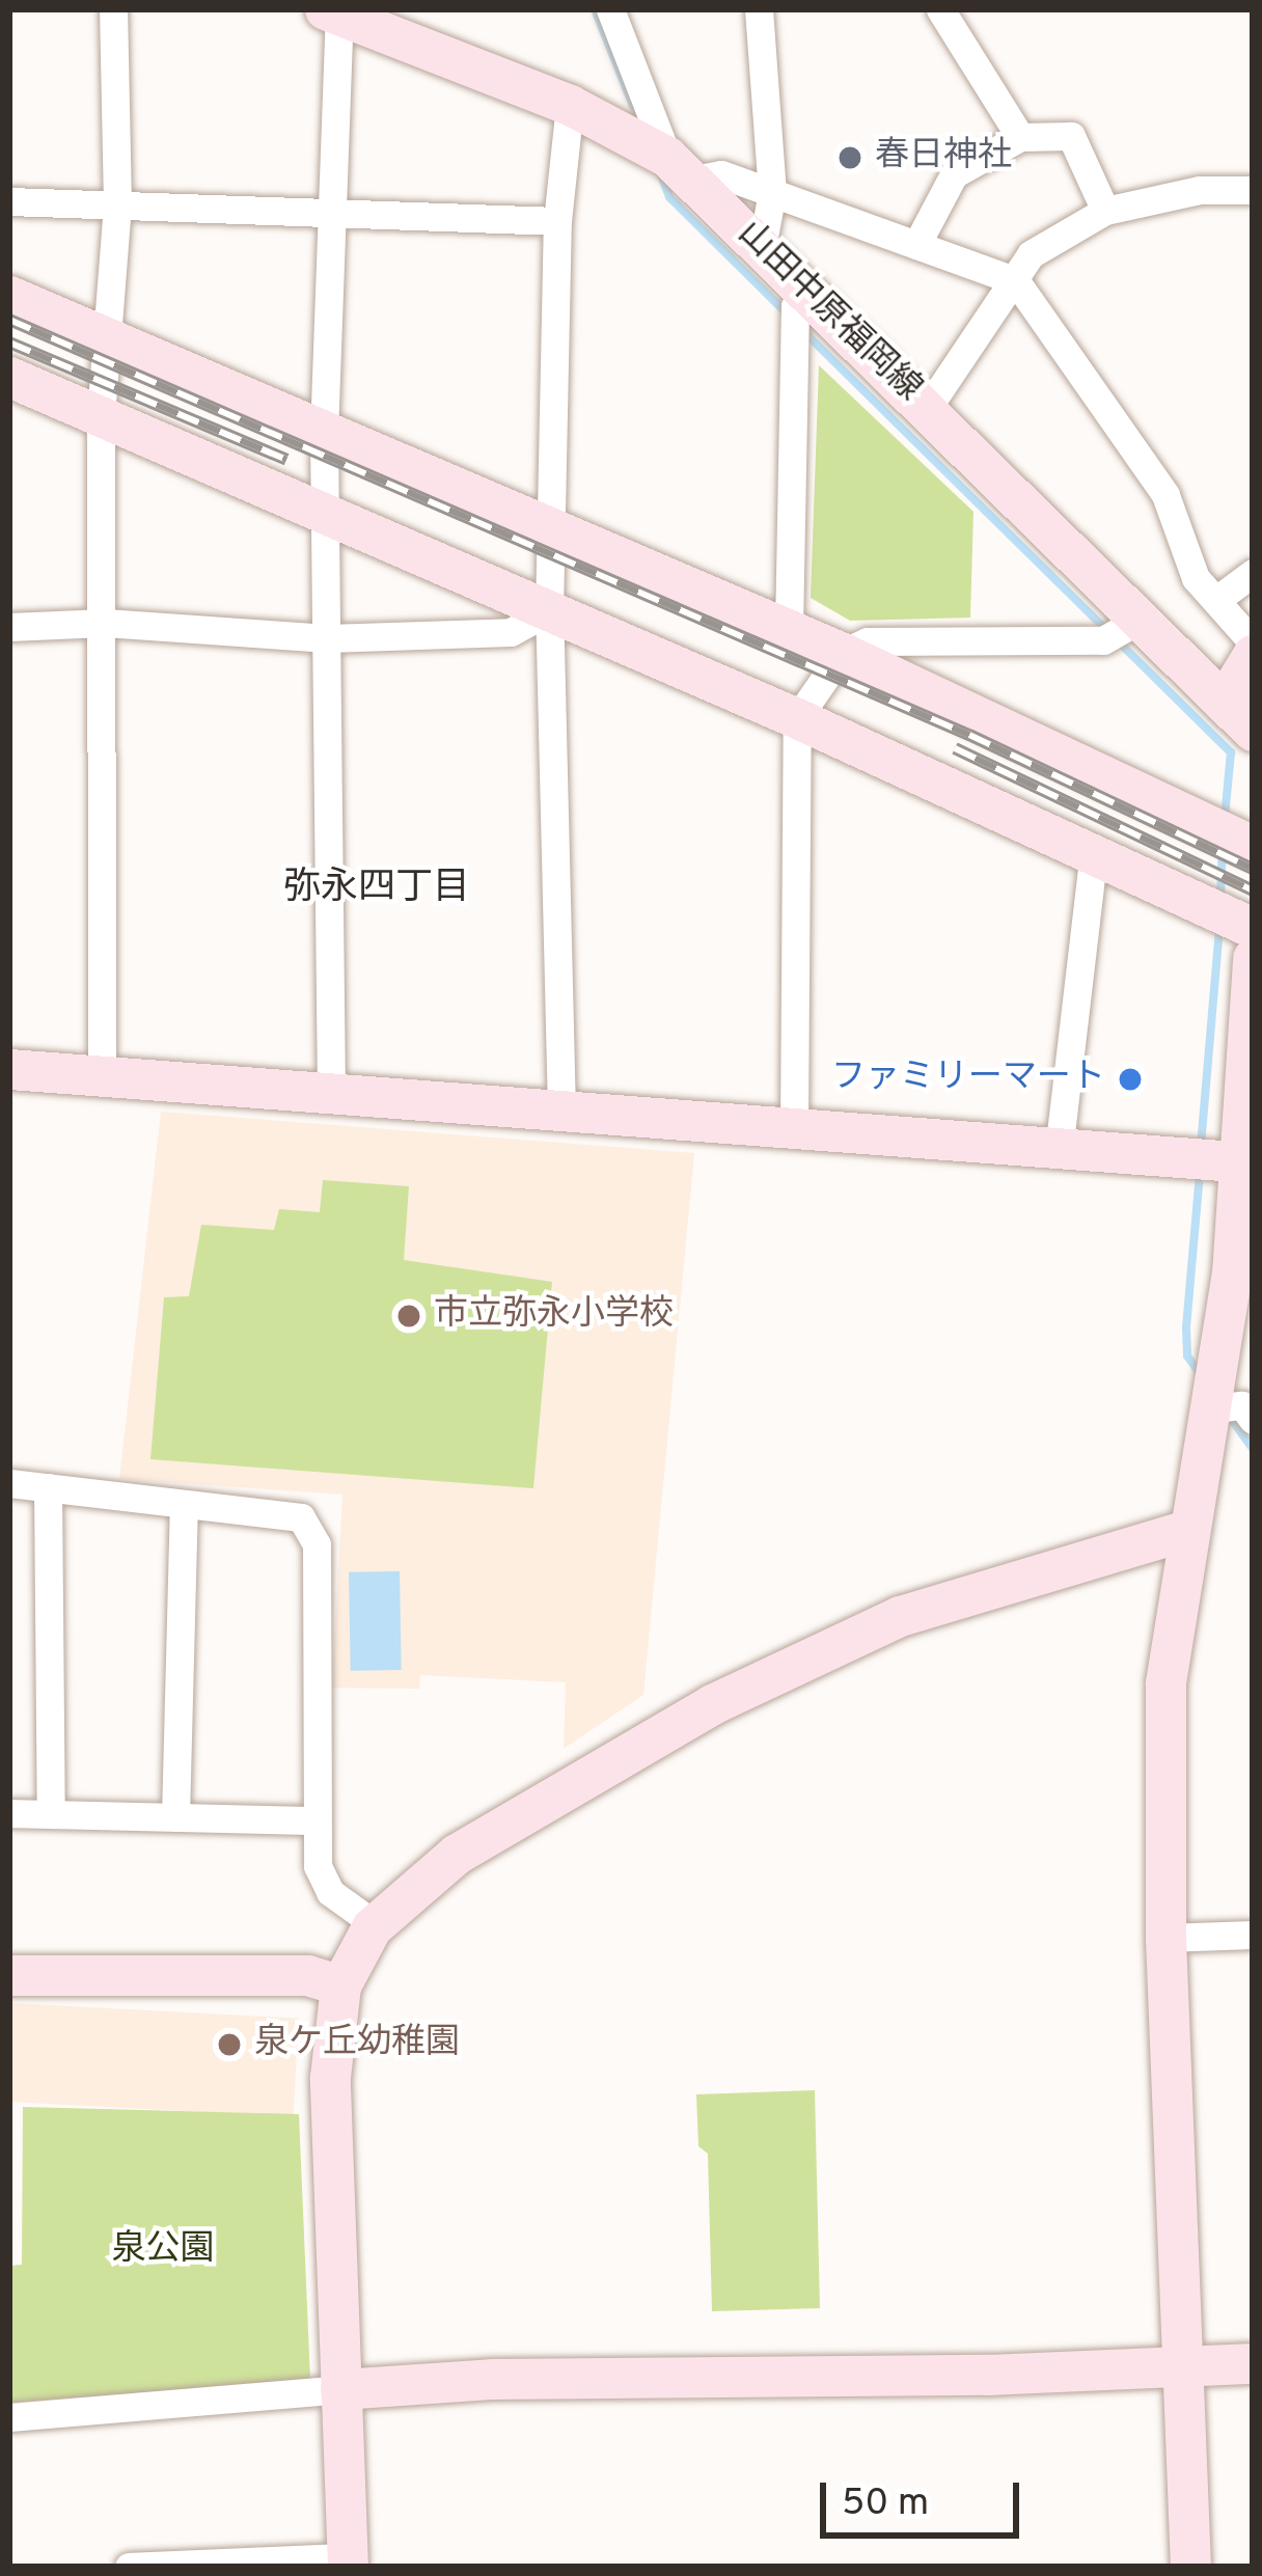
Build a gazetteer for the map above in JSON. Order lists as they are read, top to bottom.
{
  "streets": {
    "street": ["山田中原福岡線"]
  },
  "districts": ["弥永四丁目"],
  "parks": ["泉公園"],
  "places": [
    "春日神社",
    "ファミリーマート",
    "市立弥永小学校",
    "泉ケ丘幼稚園"
  ],
  "scale_bar": "50 m"
}
